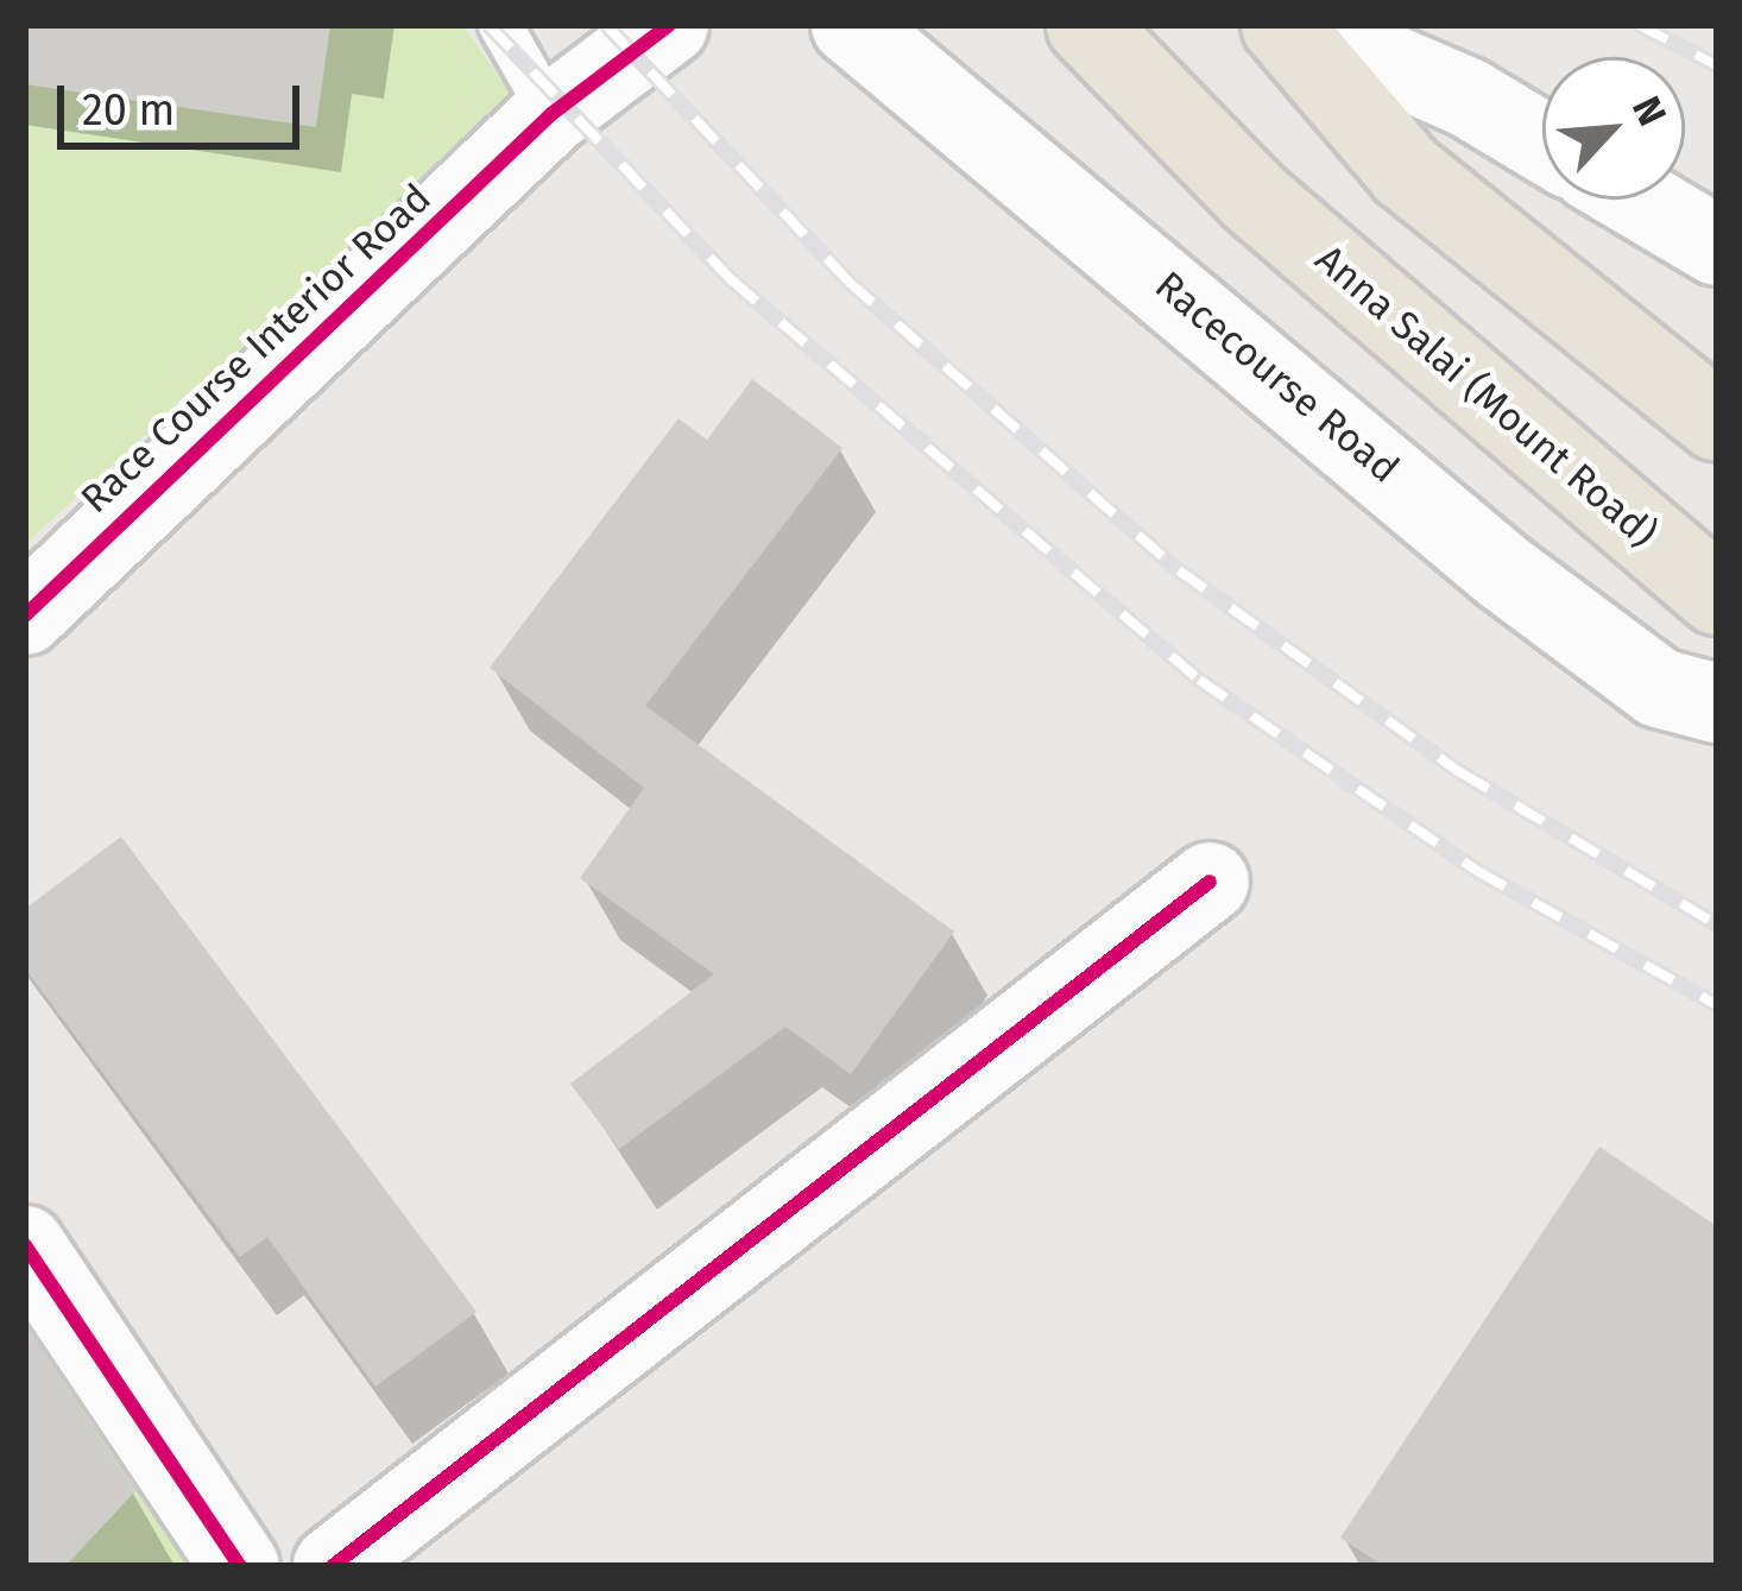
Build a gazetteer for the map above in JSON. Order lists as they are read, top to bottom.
{
  "streets": {
    "main road": ["Anna Salai (Mount Road)"],
    "street": ["Race Course Interior Road", "Racecourse Road"]
  },
  "scale_bar": "20 m",
  "north": "top right"
}
